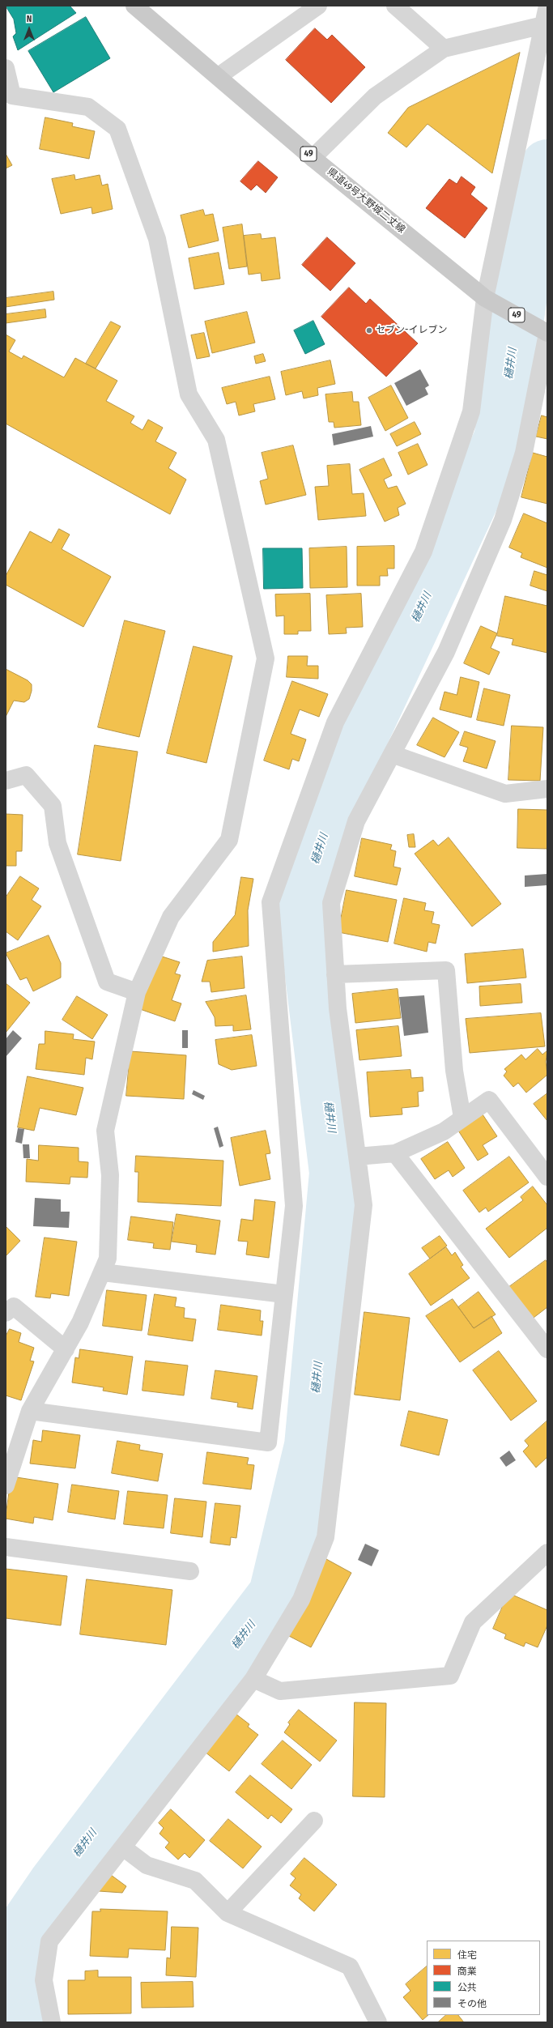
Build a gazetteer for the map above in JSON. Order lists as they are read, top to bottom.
{
  "streets": {
    "main road": ["49", "県道49号大野城二丈線"]
  },
  "water": ["樋井川"],
  "places": ["セブン-イレブン"],
  "legend": [
    "住宅",
    "商業",
    "公共",
    "その他"
  ],
  "north": "top"
}
